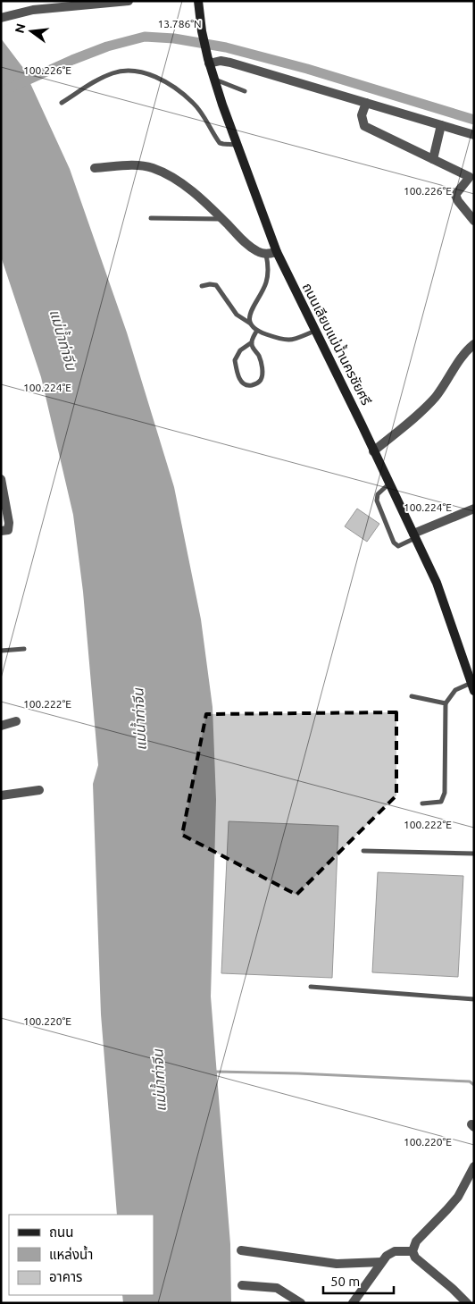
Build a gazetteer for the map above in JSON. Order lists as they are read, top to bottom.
{
  "streets": {
    "main road": ["ถนนเลียบแม่น้ำนครชัยศรี"]
  },
  "water": ["แม่น้ำท่าจีน"],
  "legend": ["ถนน", "แหล่งน้ำ", "อาคาร"],
  "scale_bar": "50 m",
  "north": "left",
  "coordinates": [
    "13.786°N",
    "100.226°E",
    "100.224°E",
    "100.222°E",
    "100.220°E"
  ]
}
